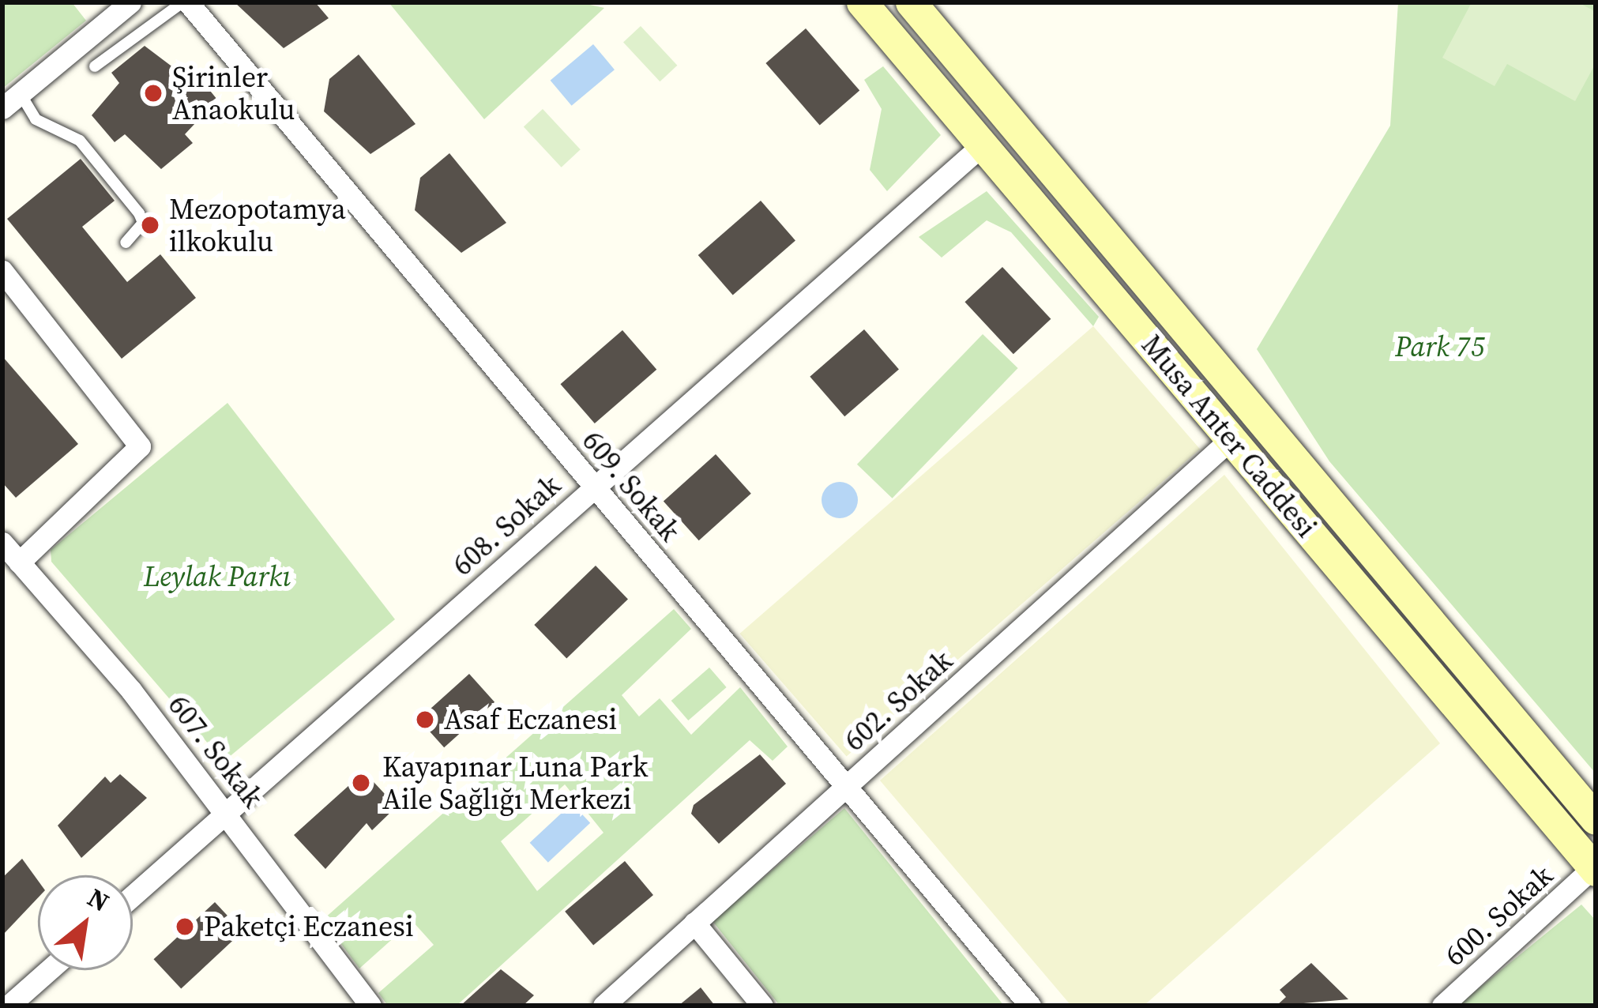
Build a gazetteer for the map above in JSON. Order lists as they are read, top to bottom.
{
  "streets": {
    "main road": ["Musa Anter Caddesi"],
    "street": [
      "609. Sokak",
      "608. Sokak",
      "602. Sokak",
      "607. Sokak",
      "600. Sokak"
    ]
  },
  "crossings": [
    ["Musa Anter Caddesi", "608. Sokak"],
    ["Musa Anter Caddesi", "602. Sokak"],
    ["Musa Anter Caddesi", "600. Sokak"],
    ["609. Sokak", "608. Sokak"],
    ["609. Sokak", "602. Sokak"],
    ["608. Sokak", "607. Sokak"]
  ],
  "parks": ["Park 75", "Leylak Parkı"],
  "places": [
    "Şirinler Anaokulu",
    "Mezopotamya ilkokulu",
    "Asaf Eczanesi",
    "Kayapınar Luna Park Aile Sağlığı Merkezi",
    "Paketçi Eczanesi"
  ],
  "north": "top right"
}
